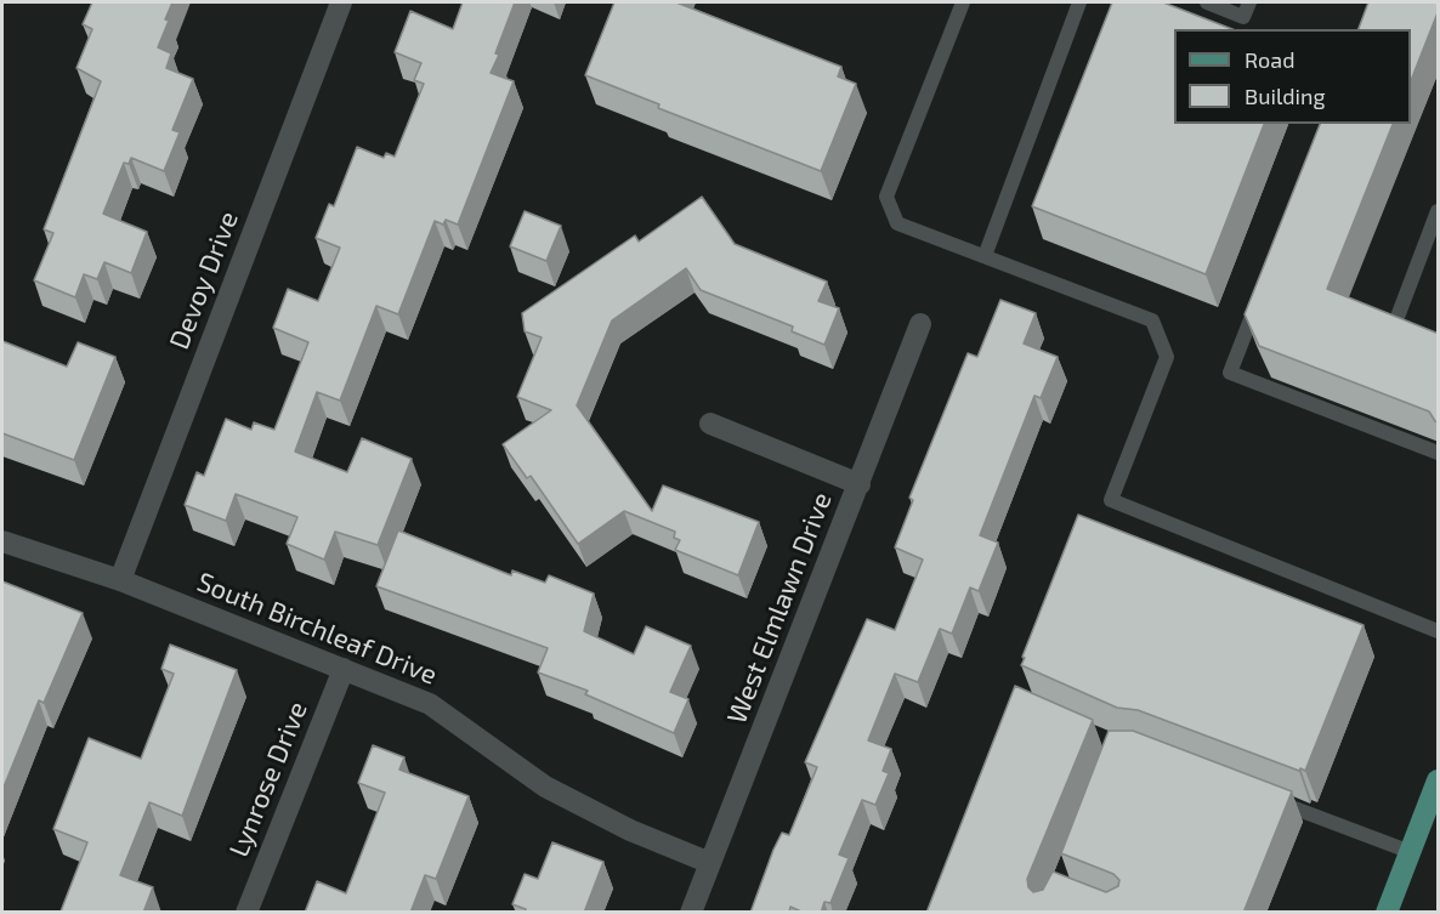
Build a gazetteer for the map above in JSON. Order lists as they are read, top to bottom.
{
  "streets": {
    "street": [
      "Devoy Drive",
      "West Elmlawn Drive",
      "South Birchleaf Drive",
      "Lynrose Drive"
    ]
  },
  "crossings": [
    ["Devoy Drive", "South Birchleaf Drive"],
    ["West Elmlawn Drive", "South Birchleaf Drive"],
    ["South Birchleaf Drive", "Lynrose Drive"]
  ],
  "legend": ["Road", "Building"]
}
